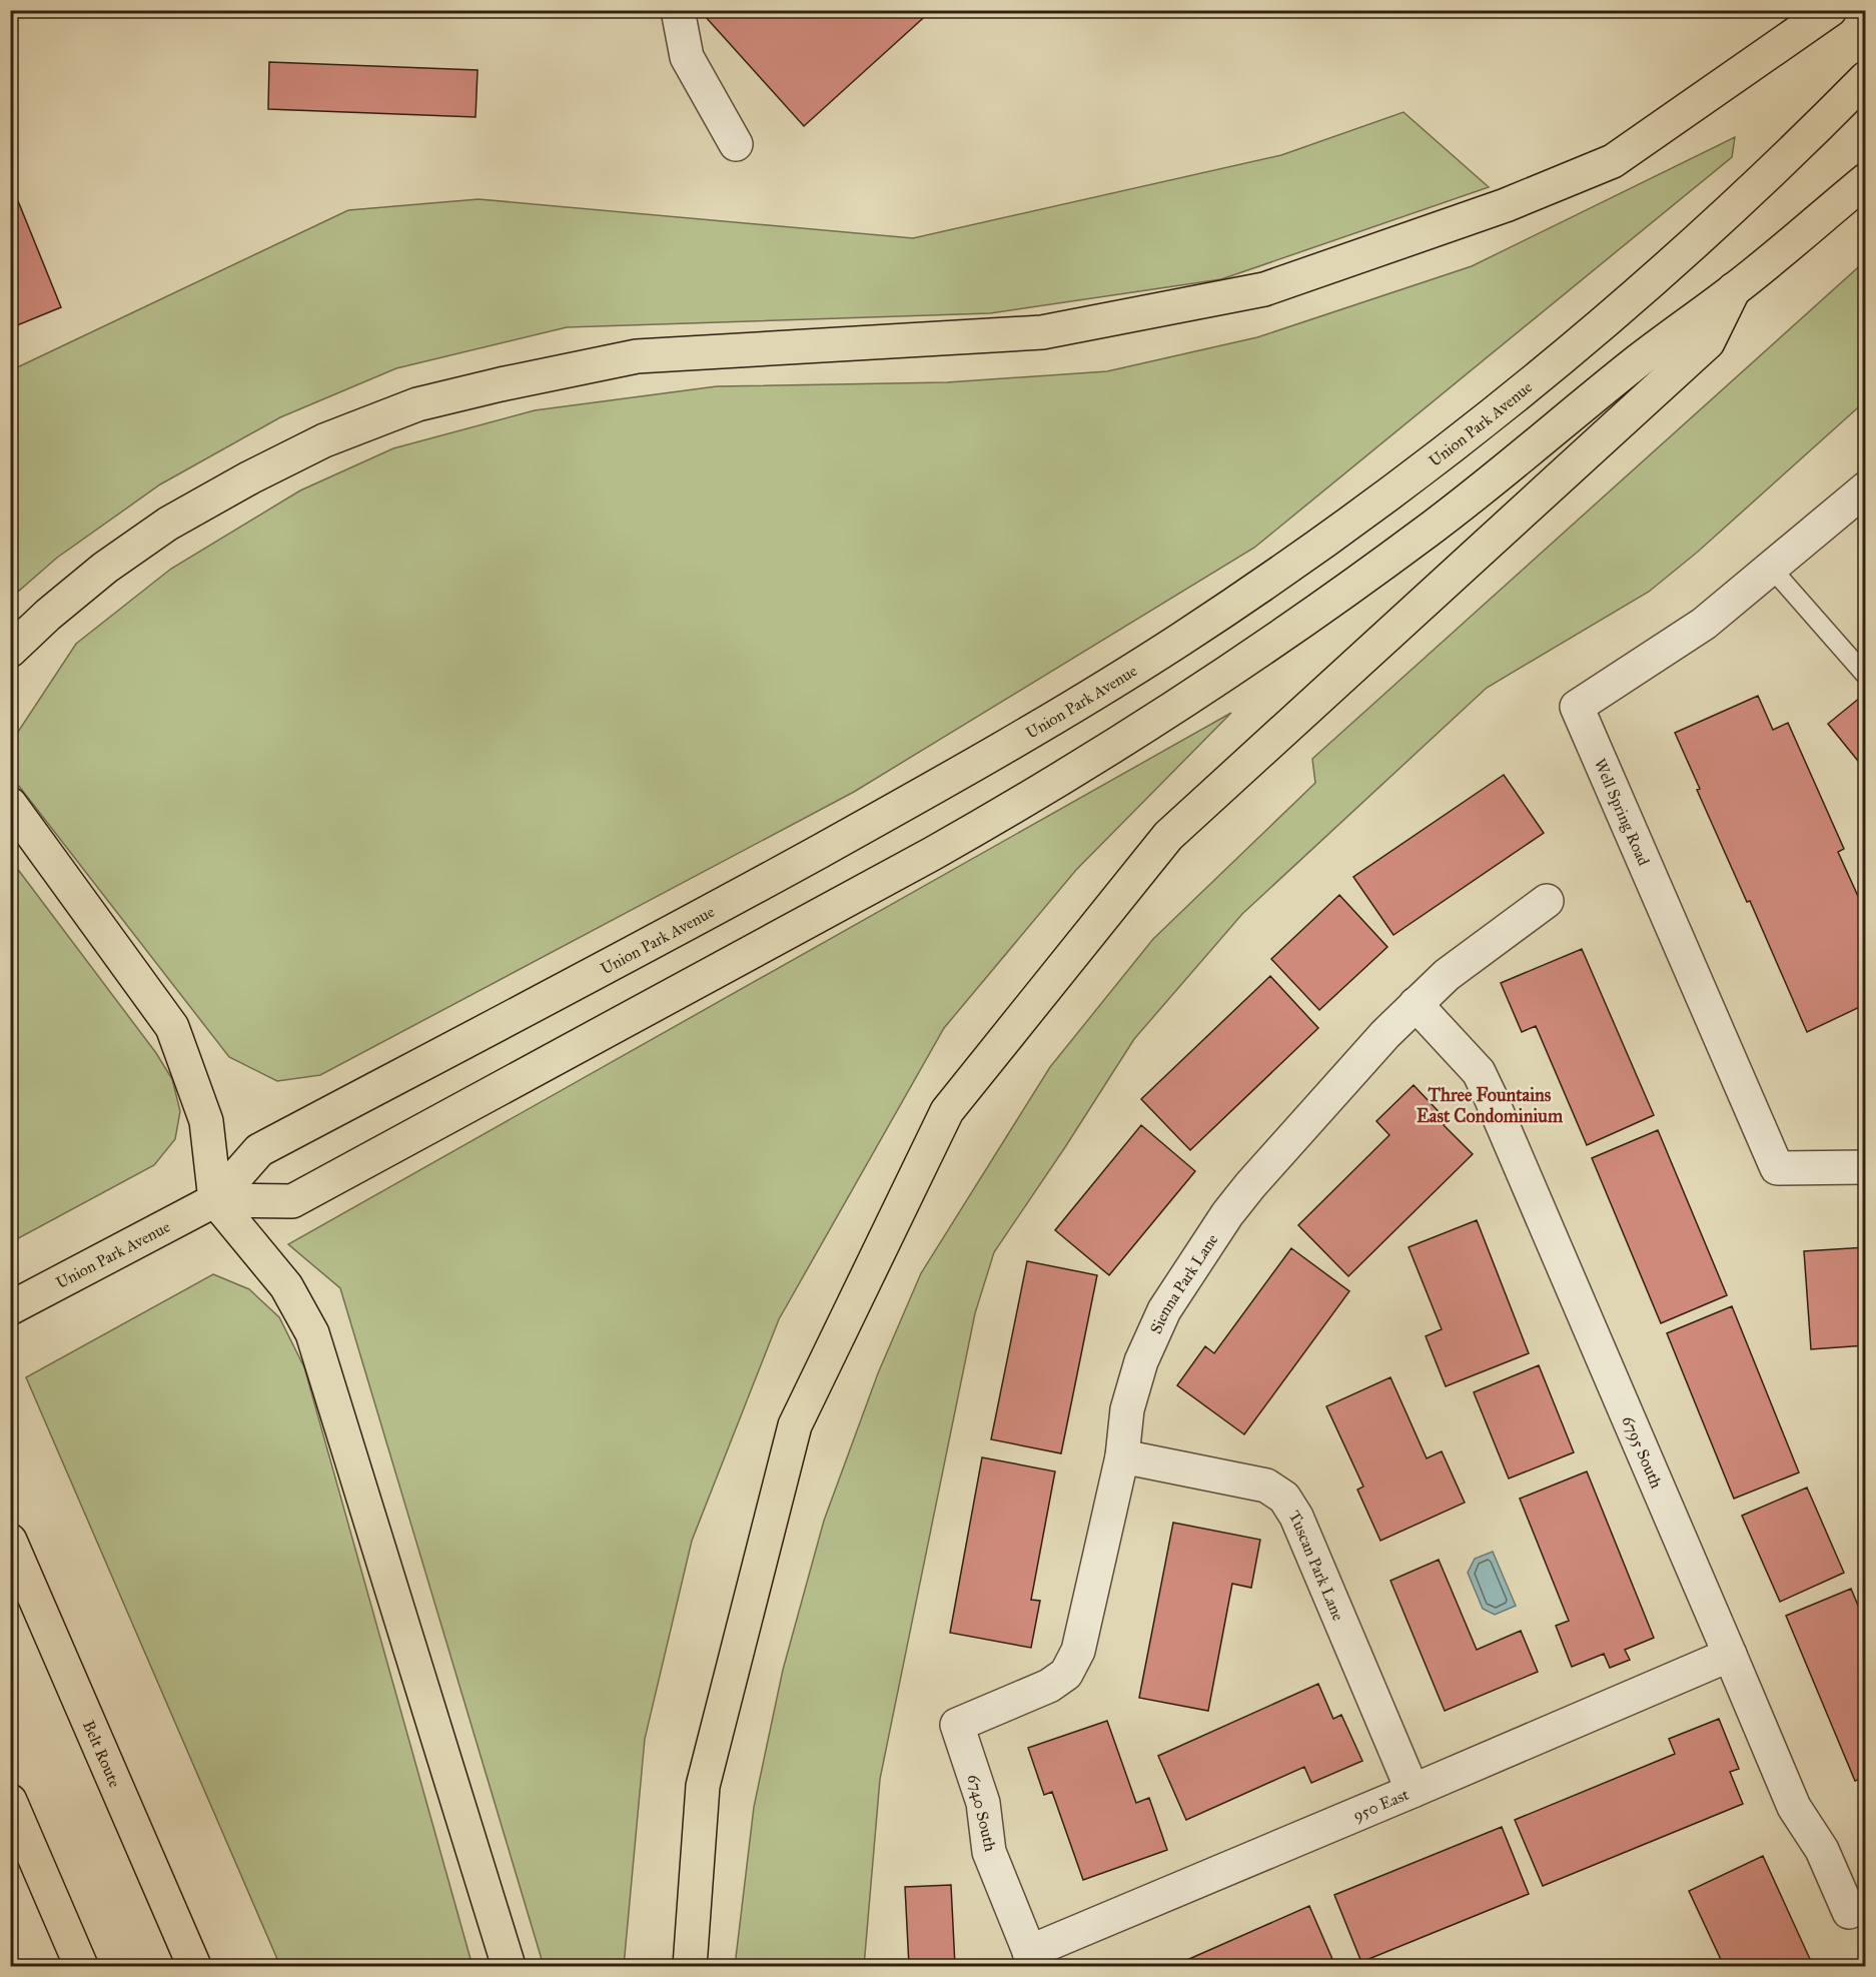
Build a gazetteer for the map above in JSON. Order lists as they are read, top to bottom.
{
  "streets": {
    "main road": ["Union Park Avenue", "Belt Route"],
    "street": [
      "Well Spring Road",
      "Sienna Park Lane",
      "6795 South",
      "Tuscan Park Lane",
      "950 East",
      "6740 South"
    ]
  },
  "crossings": [
    ["Sienna Park Lane", "6795 South"],
    ["Sienna Park Lane", "Tuscan Park Lane"],
    ["Sienna Park Lane", "6740 South"],
    ["6795 South", "950 East"],
    ["Tuscan Park Lane", "950 East"],
    ["950 East", "6740 South"]
  ],
  "districts": ["Three Fountains East Condominium"]
}
